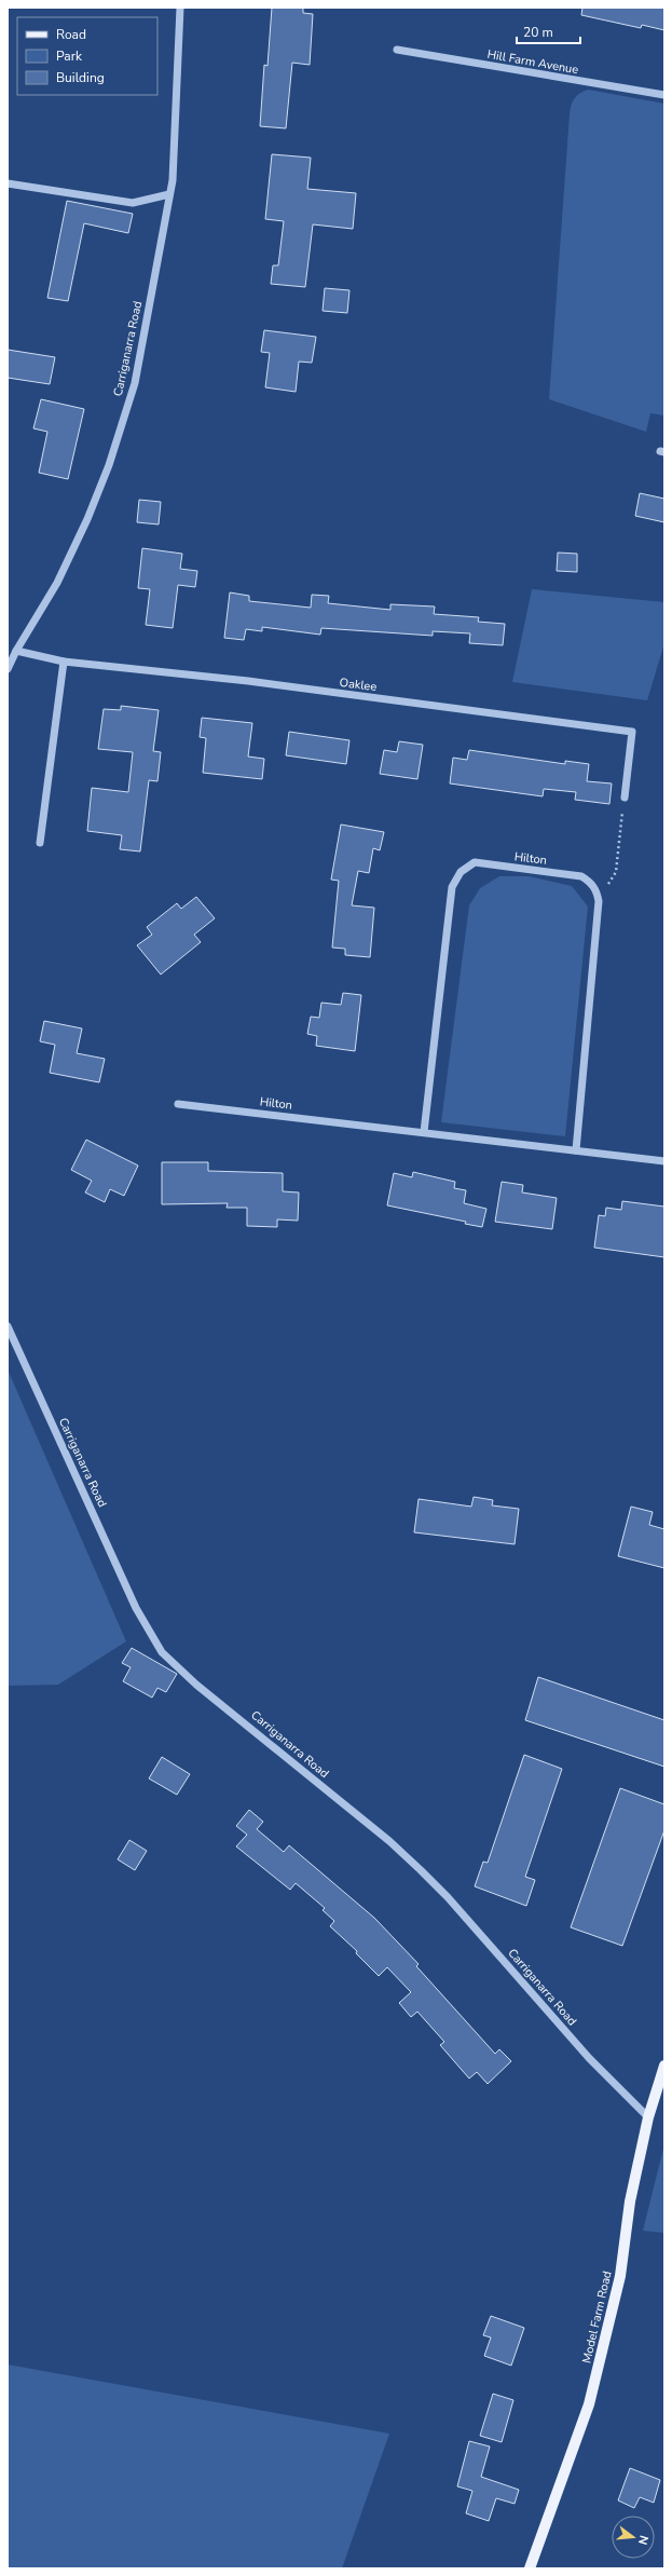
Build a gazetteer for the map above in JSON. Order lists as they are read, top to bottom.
{
  "streets": {
    "main road": ["Model Farm Road"],
    "street": [
      "Hill Farm Avenue",
      "Carriganarra Road",
      "Oaklee",
      "Hilton"
    ]
  },
  "crossings": [
    ["Carriganarra Road", "Oaklee"],
    ["Carriganarra Road", "Model Farm Road"]
  ],
  "legend": ["Road", "Park", "Building"],
  "scale_bar": "20 m",
  "north": "right"
}
